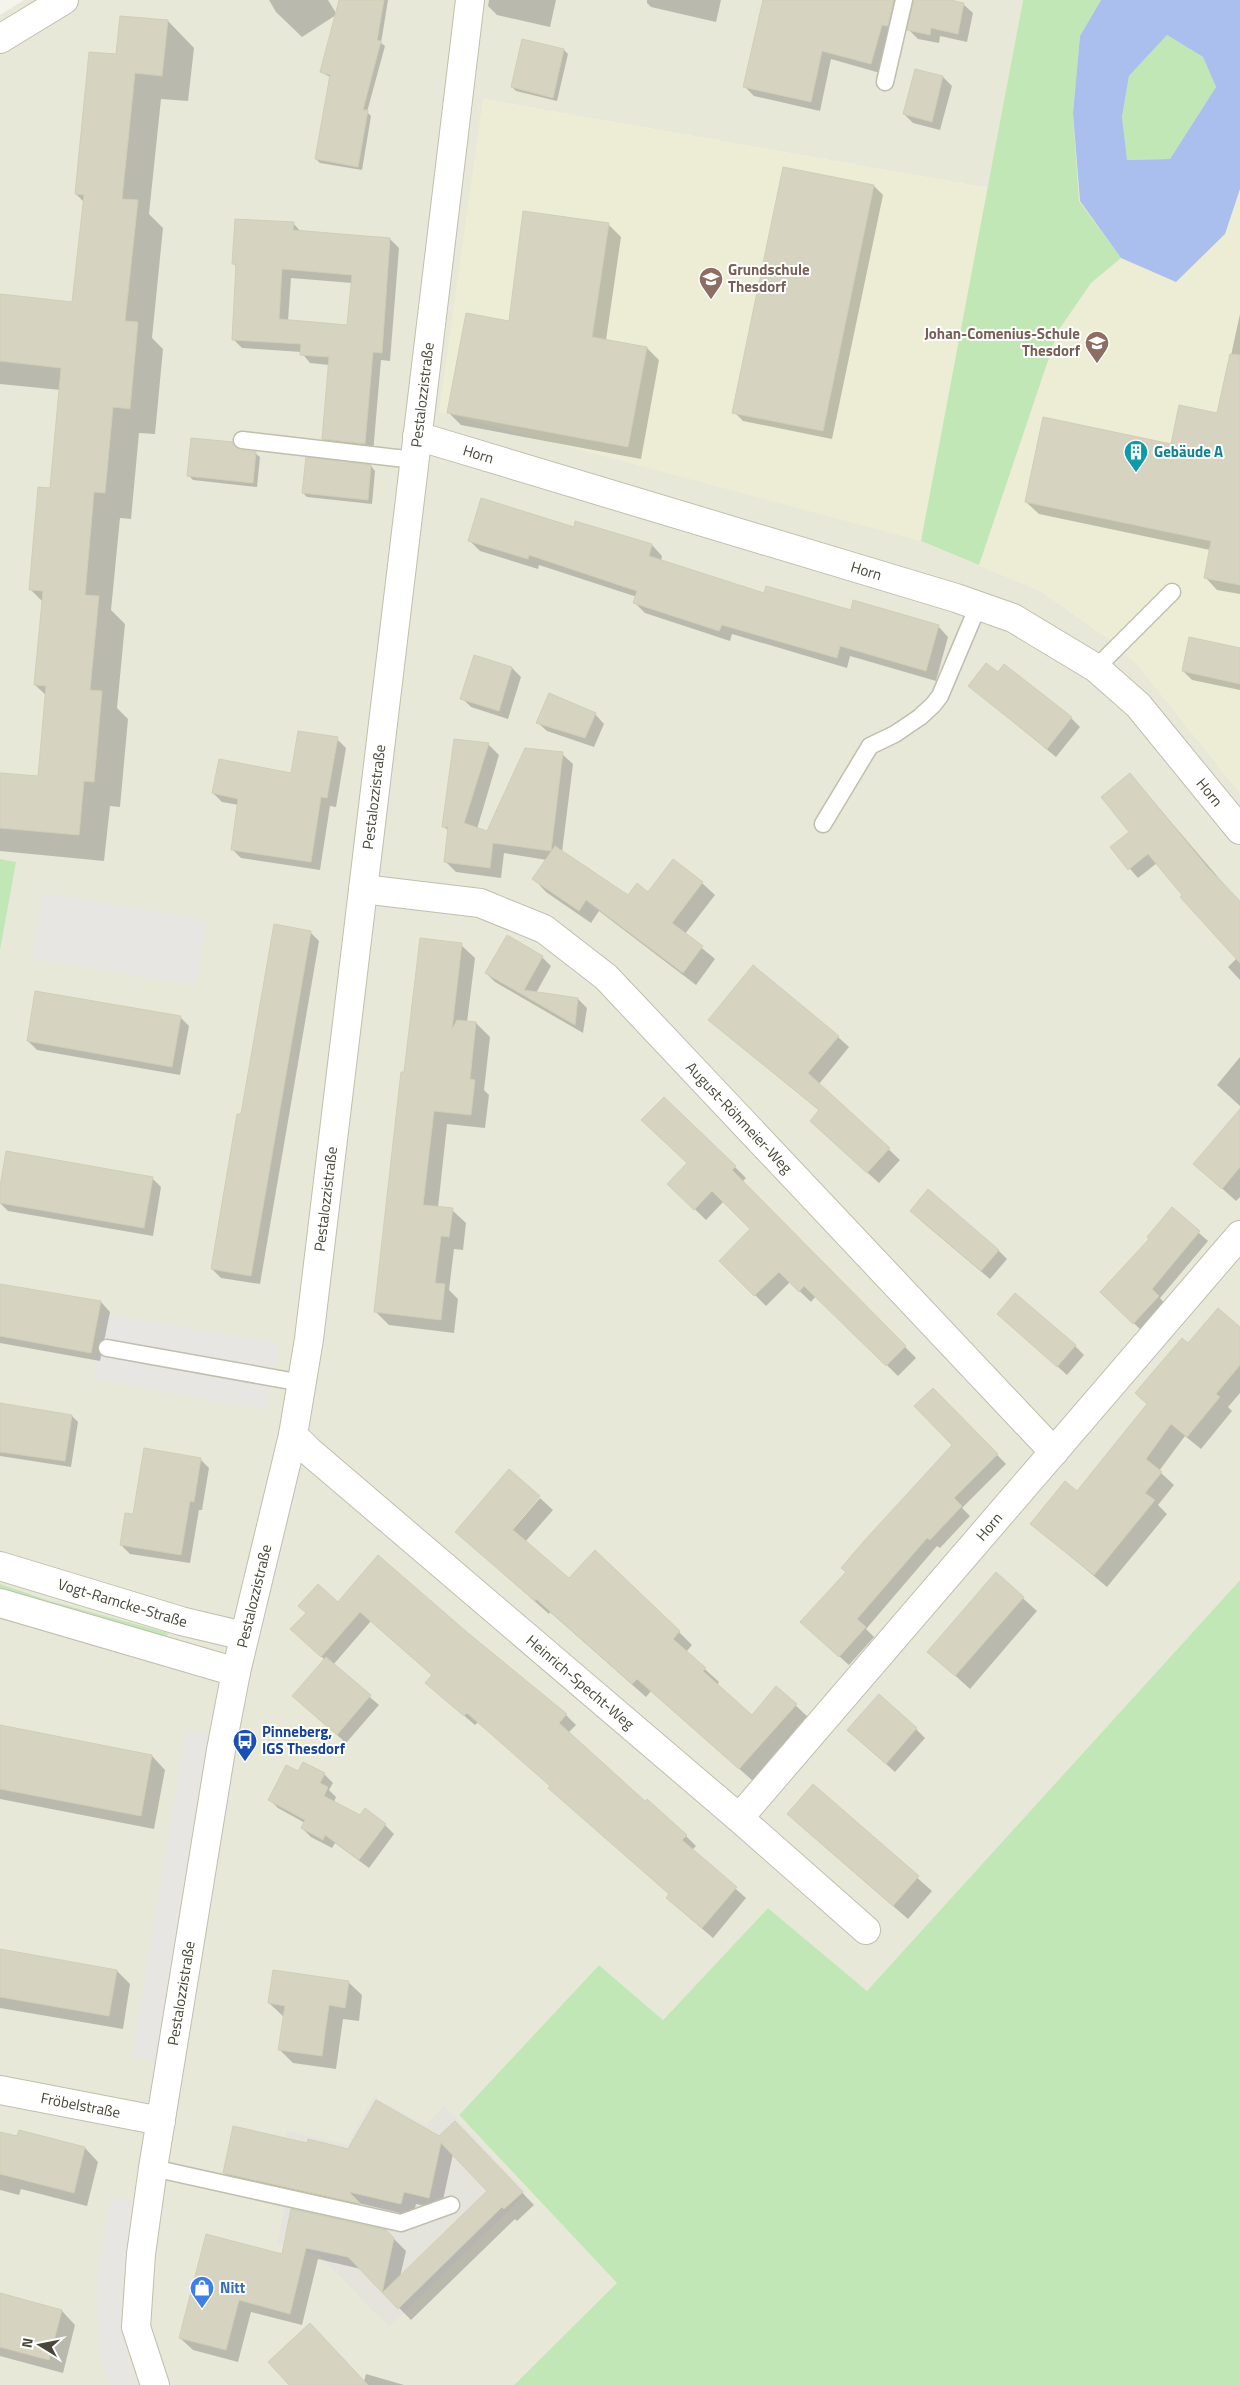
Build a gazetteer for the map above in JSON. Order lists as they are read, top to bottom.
{
  "streets": {
    "street": [
      "Pestalozzistraße",
      "Horn",
      "August-Röhmeier-Weg",
      "Vogt-Ramcke-Straße",
      "Heinrich-Specht-Weg",
      "Fröbelstraße"
    ]
  },
  "crossings": [
    ["Pestalozzistraße", "Horn"],
    ["Pestalozzistraße", "August-Röhmeier-Weg"],
    ["Pestalozzistraße", "Vogt-Ramcke-Straße"],
    ["Pestalozzistraße", "Heinrich-Specht-Weg"],
    ["Pestalozzistraße", "Fröbelstraße"],
    ["Horn", "August-Röhmeier-Weg"],
    ["Horn", "Heinrich-Specht-Weg"]
  ],
  "places": {
    "school or university": ["Grundschule Thesdorf", "Johan-Comenius-Schule Thesdorf"],
    "building": ["Gebäude A"],
    "bus stop": ["Pinneberg, IGS Thesdorf"],
    "shop": ["Nitt"]
  },
  "north": "left"
}
